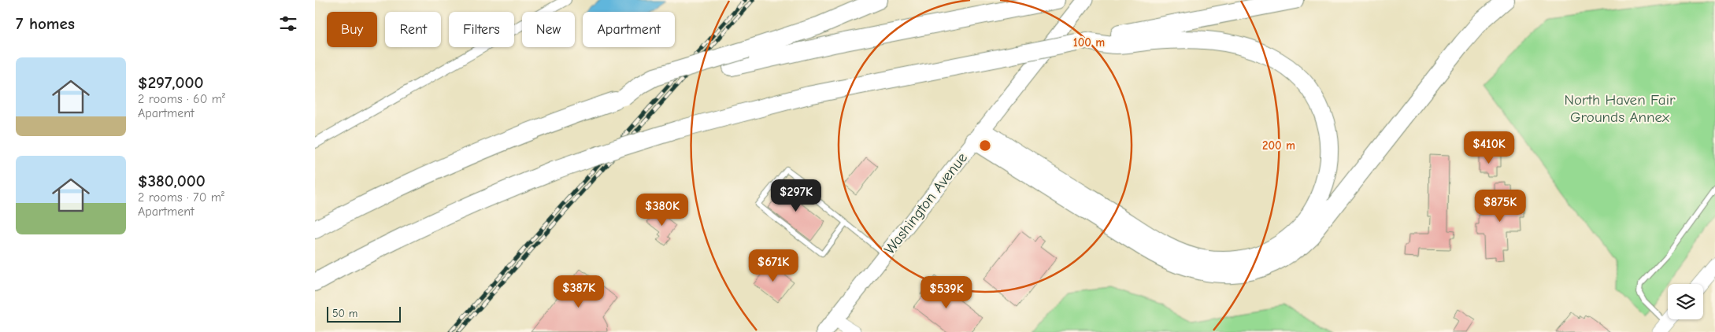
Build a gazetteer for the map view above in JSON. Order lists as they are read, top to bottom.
{
  "streets": {
    "main road": ["Washington Avenue"]
  },
  "parks": ["North Haven Fair Grounds Annex"],
  "scale_bar": "50 m",
  "page": {
    "heading": "7 homes",
    "chip": [
      "Buy",
      "Rent",
      "Filters",
      "New",
      "Apartment"
    ],
    "list": [
      {
        "name": "$297,000",
        "note": "2 rooms · 60 m² · Apartment"
      },
      {
        "name": "$380,000",
        "note": "2 rooms · 70 m² · Apartment"
      }
    ],
    "price": [
      "$410K",
      "$297K",
      "$875K",
      "$380K",
      "$671K",
      "$387K",
      "$539K"
    ],
    "scale": "50 m"
  },
  "rings": ["100 m", "200 m"]
}
